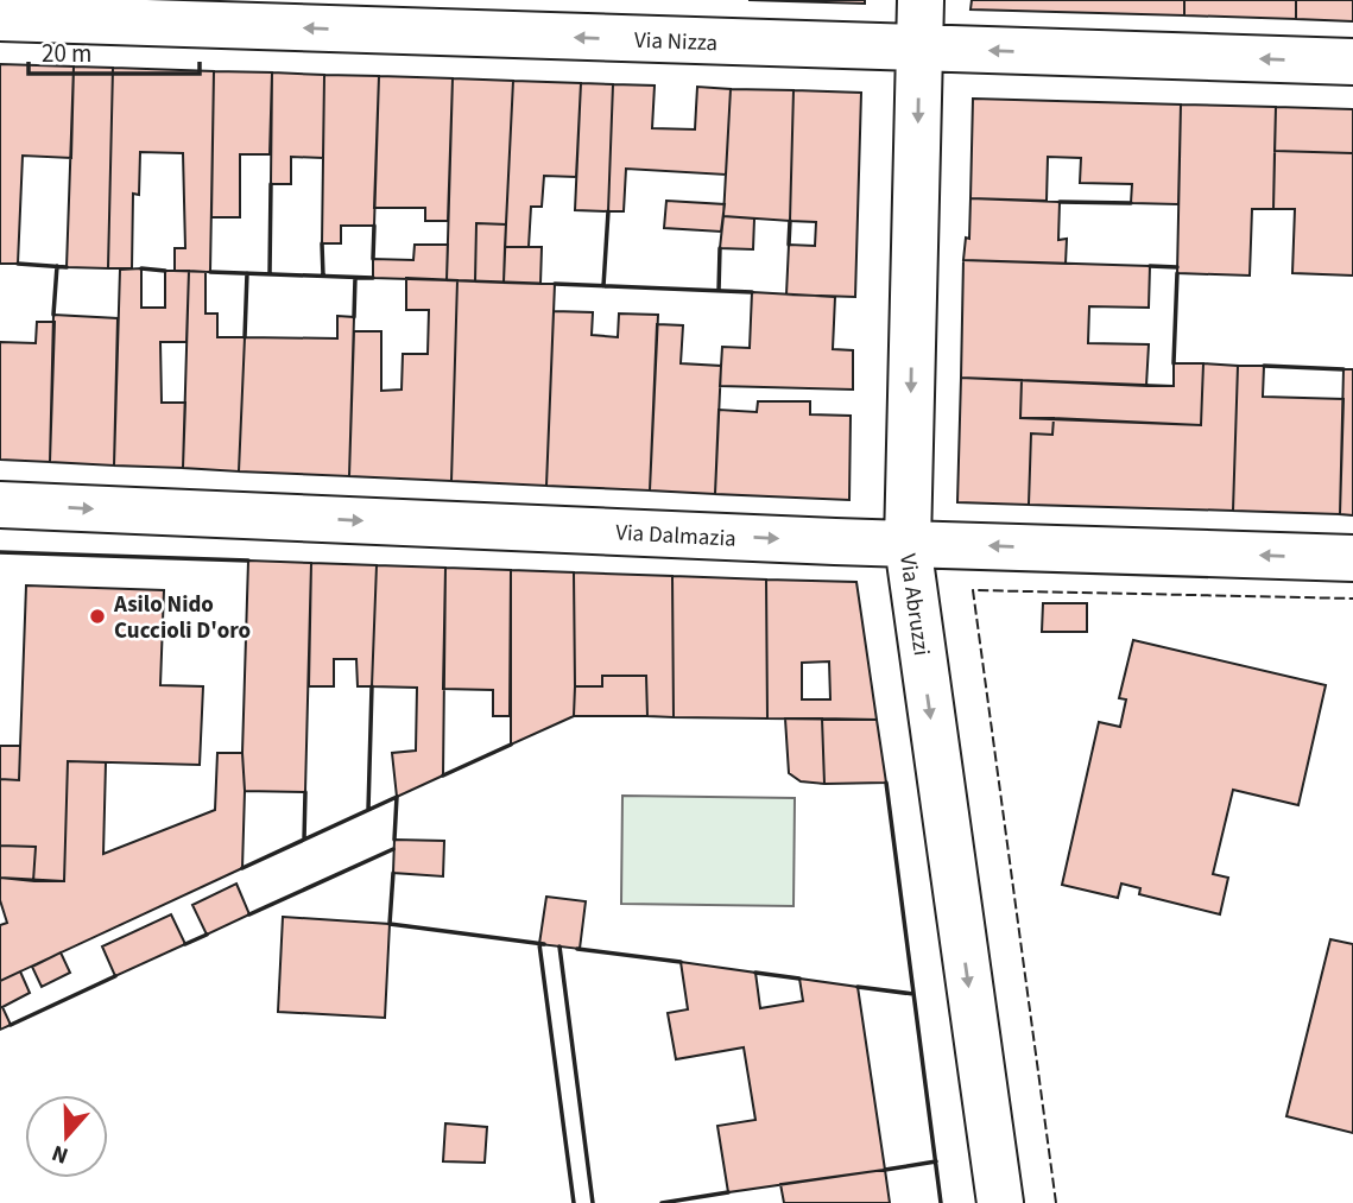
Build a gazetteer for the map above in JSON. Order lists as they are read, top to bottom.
{
  "streets": {
    "street": ["Via Nizza", "Via Dalmazia", "Via Abruzzi"]
  },
  "crossings": [
    ["Via Nizza", "Via Abruzzi"],
    ["Via Dalmazia", "Via Abruzzi"]
  ],
  "one_way": ["Via Nizza", "Via Abruzzi"],
  "places": ["Asilo Nido Cuccioli D'oro"],
  "scale_bar": "20 m",
  "north": "bottom"
}
